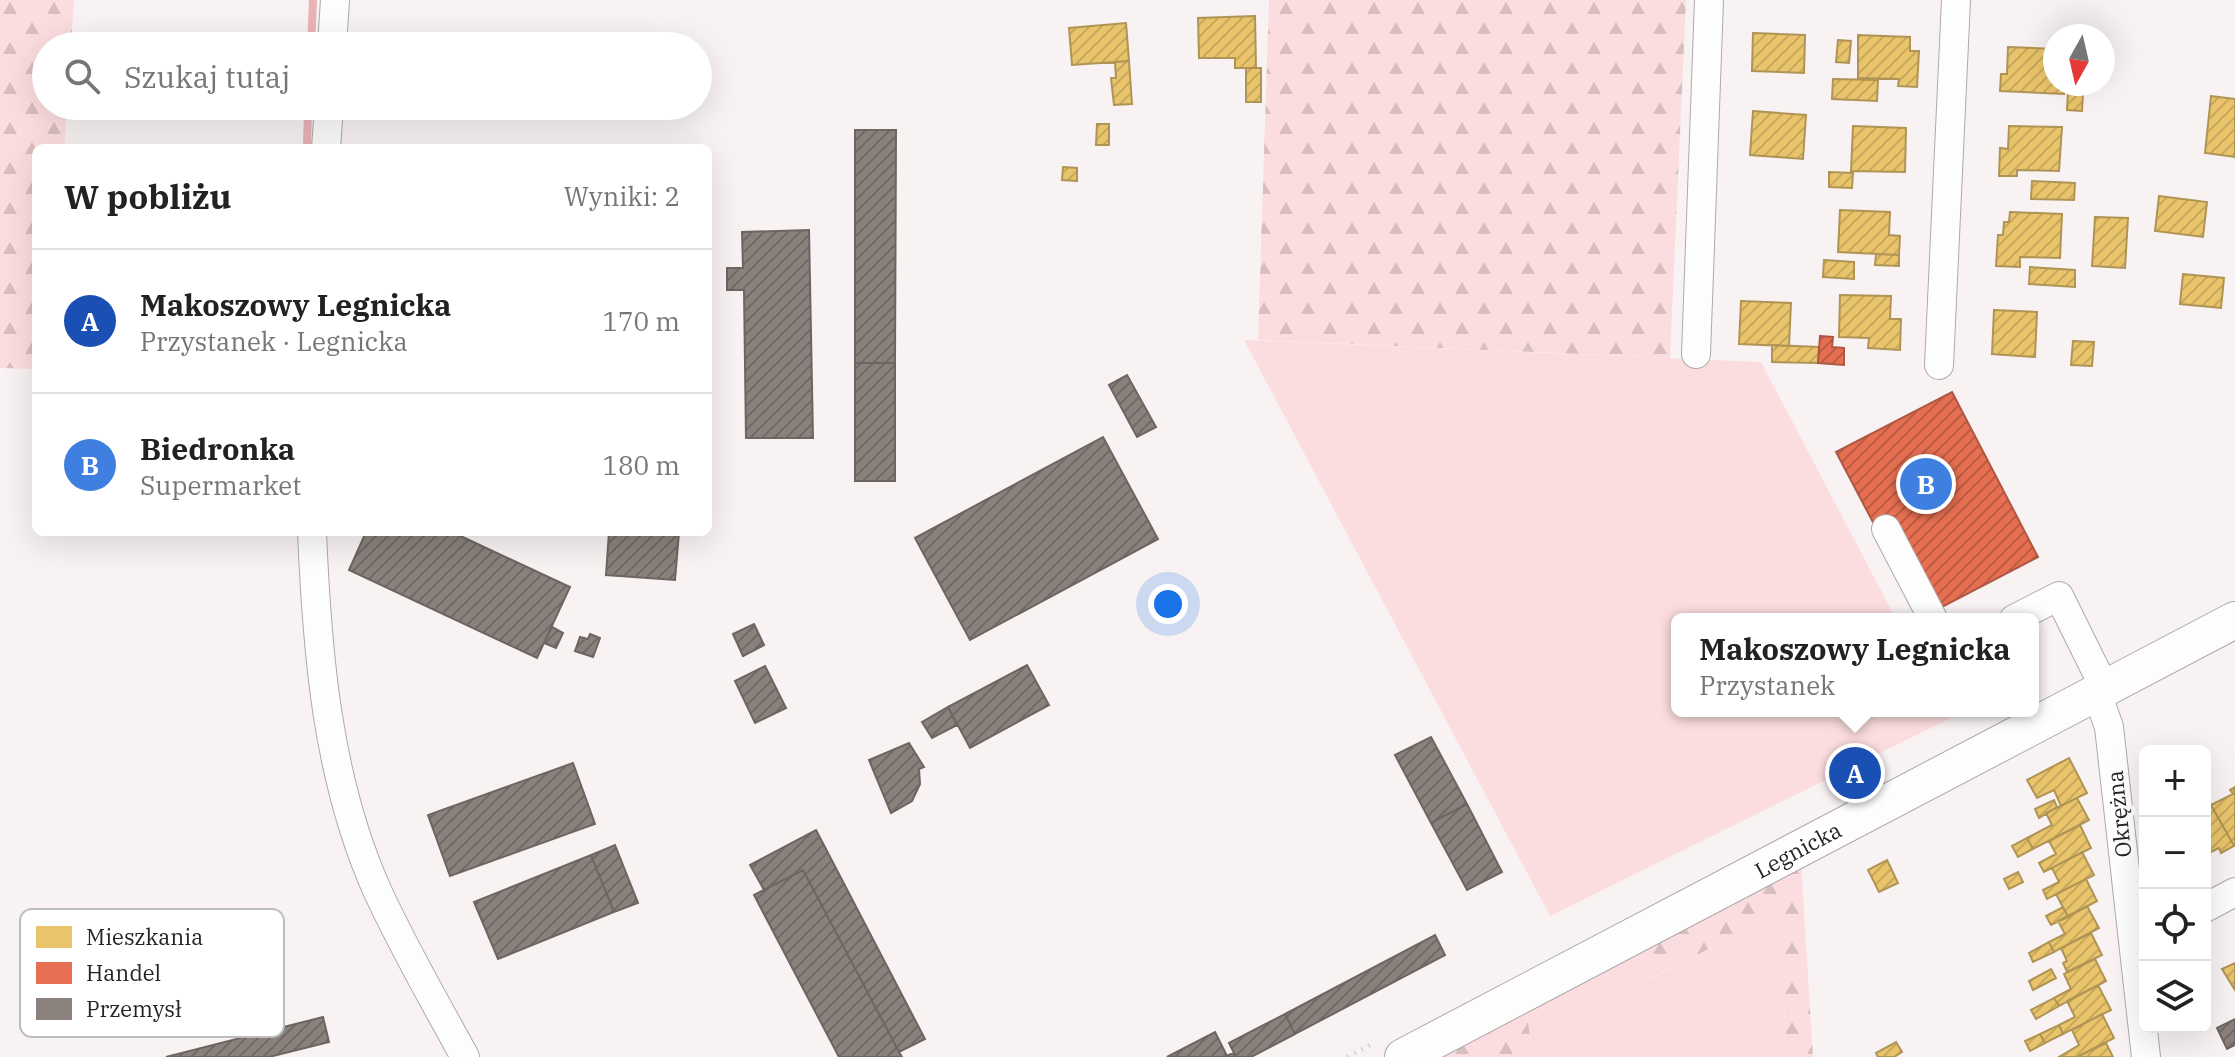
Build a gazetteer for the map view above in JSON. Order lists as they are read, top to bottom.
{
  "streets": {
    "main road": ["Legnicka"],
    "street": ["Okrężna"]
  },
  "crossings": [
    ["Okrężna", "Legnicka"]
  ],
  "legend": ["Mieszkania", "Handel", "Przemysł"],
  "north": "bottom",
  "page": {
    "search": "Szukaj tutaj",
    "heading": ["W pobliżu", "Wyniki: 2"],
    "list": [
      {
        "mark": "A",
        "name": "Makoszowy Legnicka",
        "note": "Przystanek · Legnicka",
        "value": "170 m"
      },
      {
        "mark": "B",
        "name": "Biedronka",
        "note": "Supermarket",
        "value": "180 m"
      }
    ],
    "pins": ["B", "A"],
    "popup": ["Makoszowy Legnicka", "Przystanek"],
    "map_buttons": ["+", "−"]
  }
}
